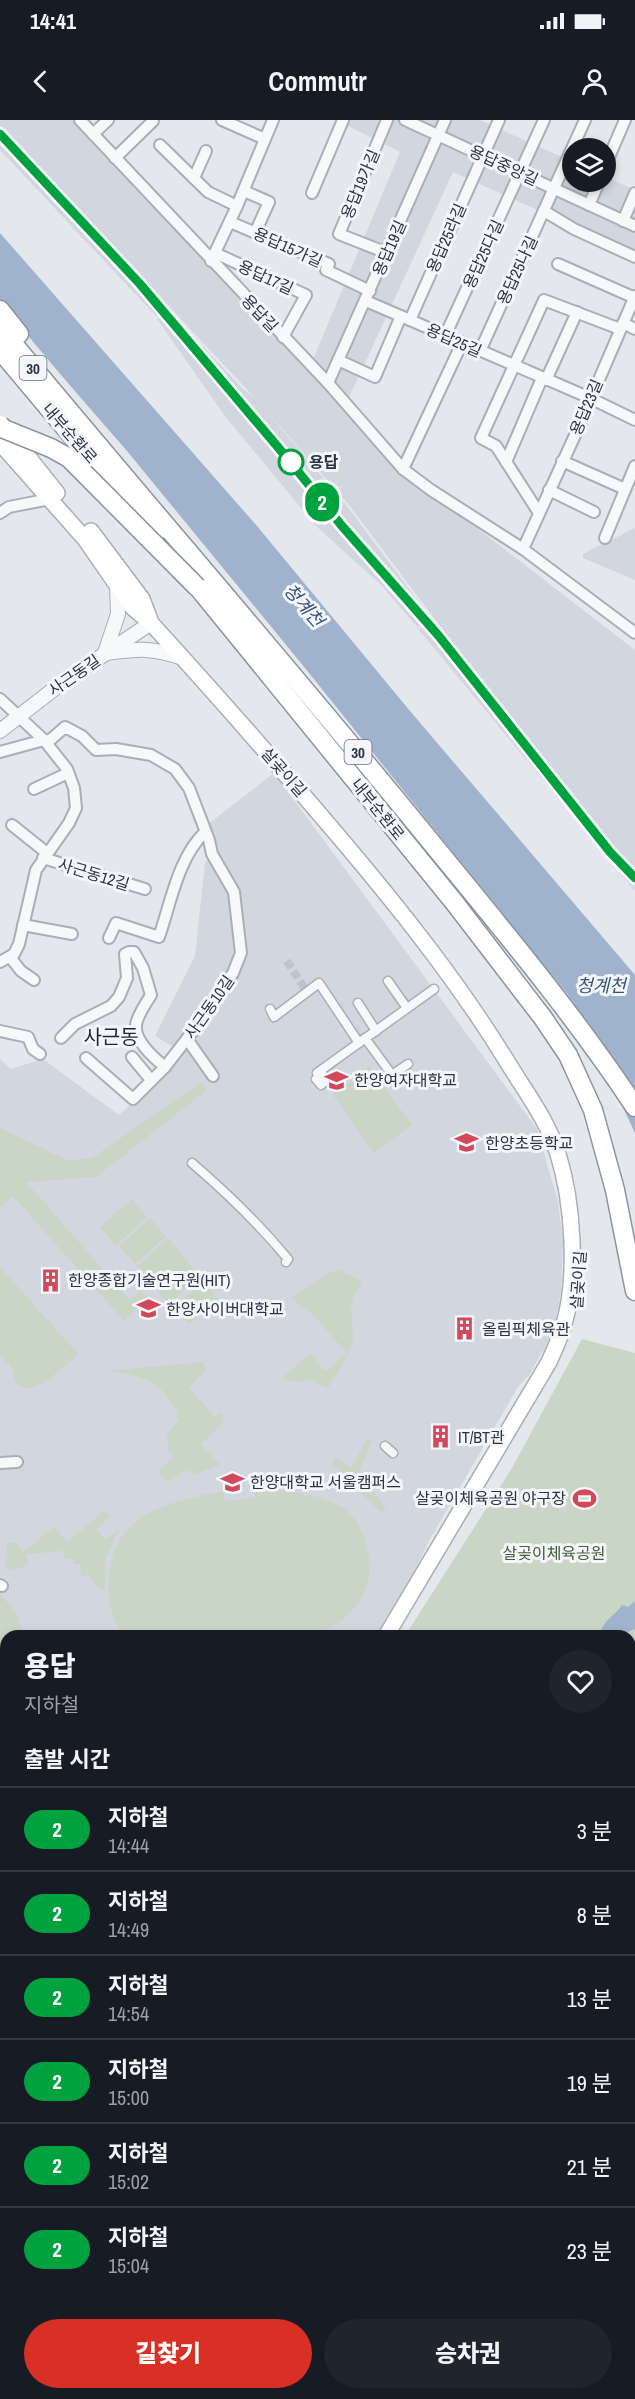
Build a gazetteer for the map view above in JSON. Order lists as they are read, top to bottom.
{
  "streets": {
    "highway": ["30", "내부순환로"],
    "main road": ["살곶이길"],
    "street": [
      "용답중앙길",
      "용답19가길",
      "용답25라길",
      "용답15가길",
      "용답19길",
      "용답25다길",
      "용답25나길",
      "용답17길",
      "용답길",
      "용답25길",
      "용답23길",
      "사근동길",
      "사근동12길",
      "사근동10길"
    ]
  },
  "crossings": [
    ["용답중앙길", "용답25라길"],
    ["용답중앙길", "용답19길"],
    ["용답중앙길", "용답25다길"],
    ["용답중앙길", "용답25나길"],
    ["용답19가길", "용답19길"],
    ["용답25라길", "용답25길"],
    ["용답15가길", "용답19길"],
    ["용답15가길", "용답25길"],
    ["용답19길", "용답길"],
    ["용답19길", "용답25길"],
    ["용답25다길", "용답25길"],
    ["용답25나길", "용답25길"],
    ["용답17길", "용답길"],
    ["용답길", "용답23길"],
    ["용답25길", "용답23길"],
    ["사근동길", "살곶이길"],
    ["사근동길", "사근동12길"],
    ["사근동12길", "사근동10길"]
  ],
  "districts": ["사근동"],
  "water": ["청계천"],
  "parks": ["살곶이체육공원"],
  "places": {
    "other": ["용답"],
    "school or university": [
      "한양여자대학교",
      "한양초등학교",
      "한양사이버대학교",
      "한양대학교 서울캠퍼스"
    ],
    "building": ["한양종합기술연구원(HIT)", "올림픽체육관", "IT/BT관"],
    "sports": ["살곶이체육공원 야구장"]
  },
  "lines": ["metro line 2"],
  "page": {
    "status": "14:41",
    "header": "Commutr",
    "on_map": "2",
    "heading": [
      ["용답", "지하철"],
      "출발 시간"
    ],
    "list": [
      {
        "mark": "2",
        "name": "지하철",
        "note": "14:44",
        "value": "3 분"
      },
      {
        "mark": "2",
        "name": "지하철",
        "note": "14:49",
        "value": "8 분"
      },
      {
        "mark": "2",
        "name": "지하철",
        "note": "14:54",
        "value": "13 분"
      },
      {
        "mark": "2",
        "name": "지하철",
        "note": "15:00",
        "value": "19 분"
      },
      {
        "mark": "2",
        "name": "지하철",
        "note": "15:02",
        "value": "21 분"
      },
      {
        "mark": "2",
        "name": "지하철",
        "note": "15:04",
        "value": "23 분"
      }
    ],
    "buttons": ["길찾기", "승차권"]
  }
}
